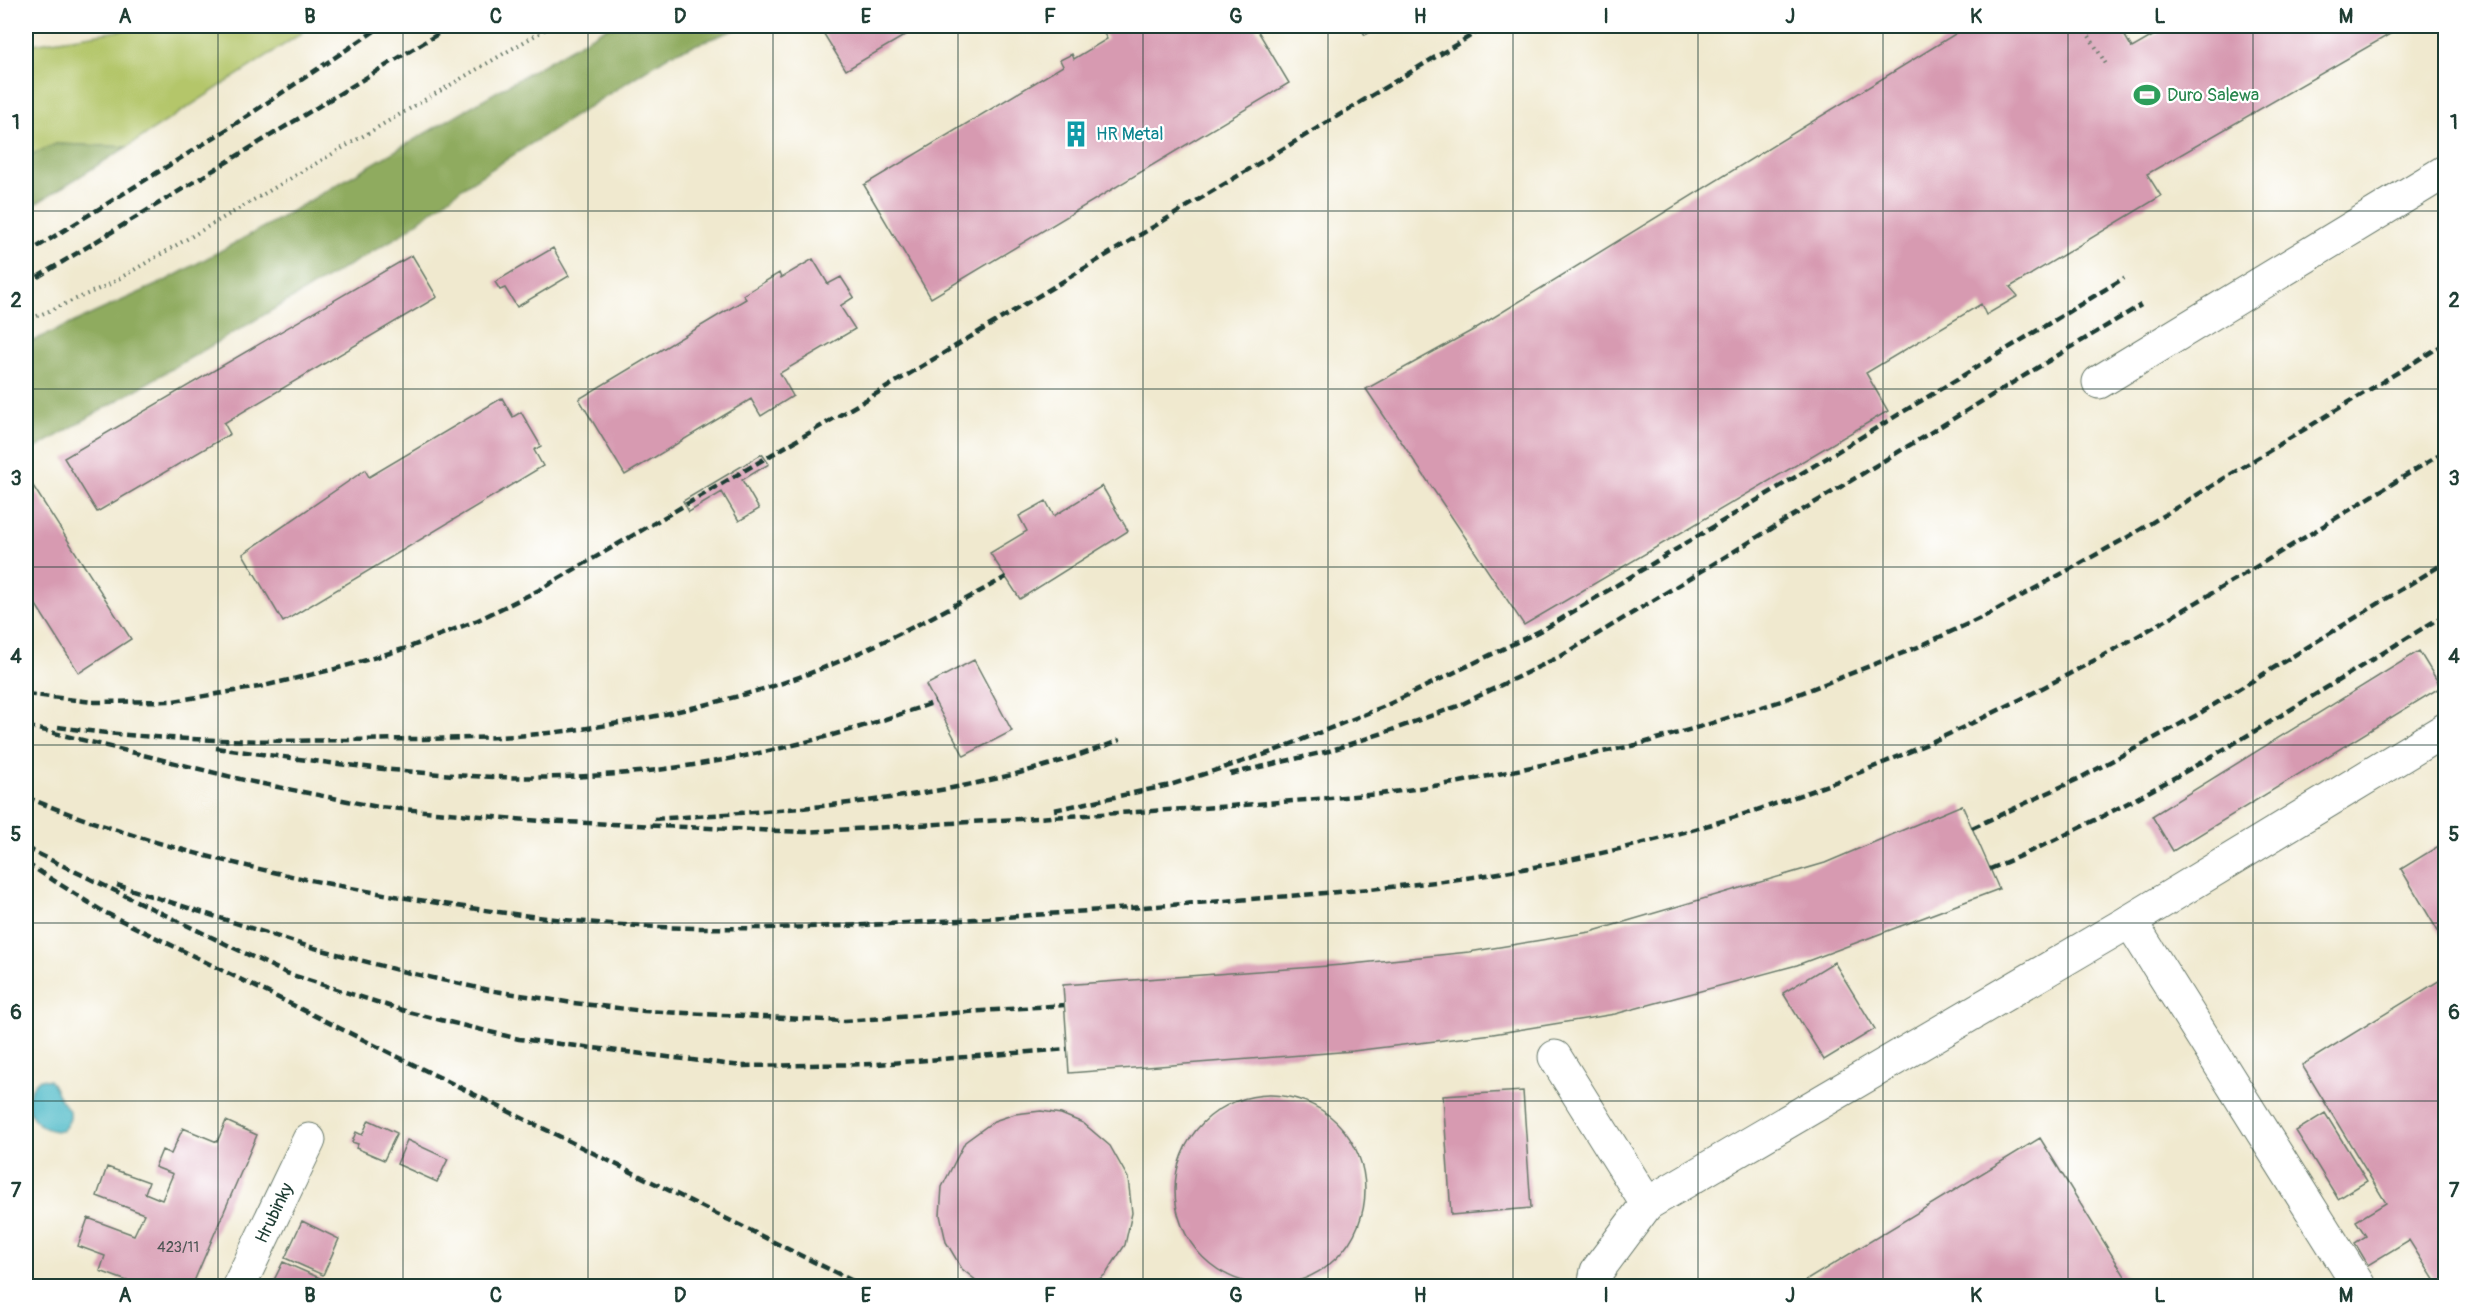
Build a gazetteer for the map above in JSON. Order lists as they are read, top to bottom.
{
  "streets": {
    "street": ["Hrubinky"]
  },
  "places": {
    "sports": ["Duro Salewa"],
    "building": ["HR Metal"]
  },
  "house_numbers": ["423/11"],
  "grid": {
    "columns": [
      "A",
      "B",
      "C",
      "D",
      "E",
      "F",
      "G",
      "H",
      "I",
      "J",
      "K",
      "L",
      "M"
    ],
    "rows": [
      "1",
      "2",
      "3",
      "4",
      "5",
      "6",
      "7"
    ]
  }
}
